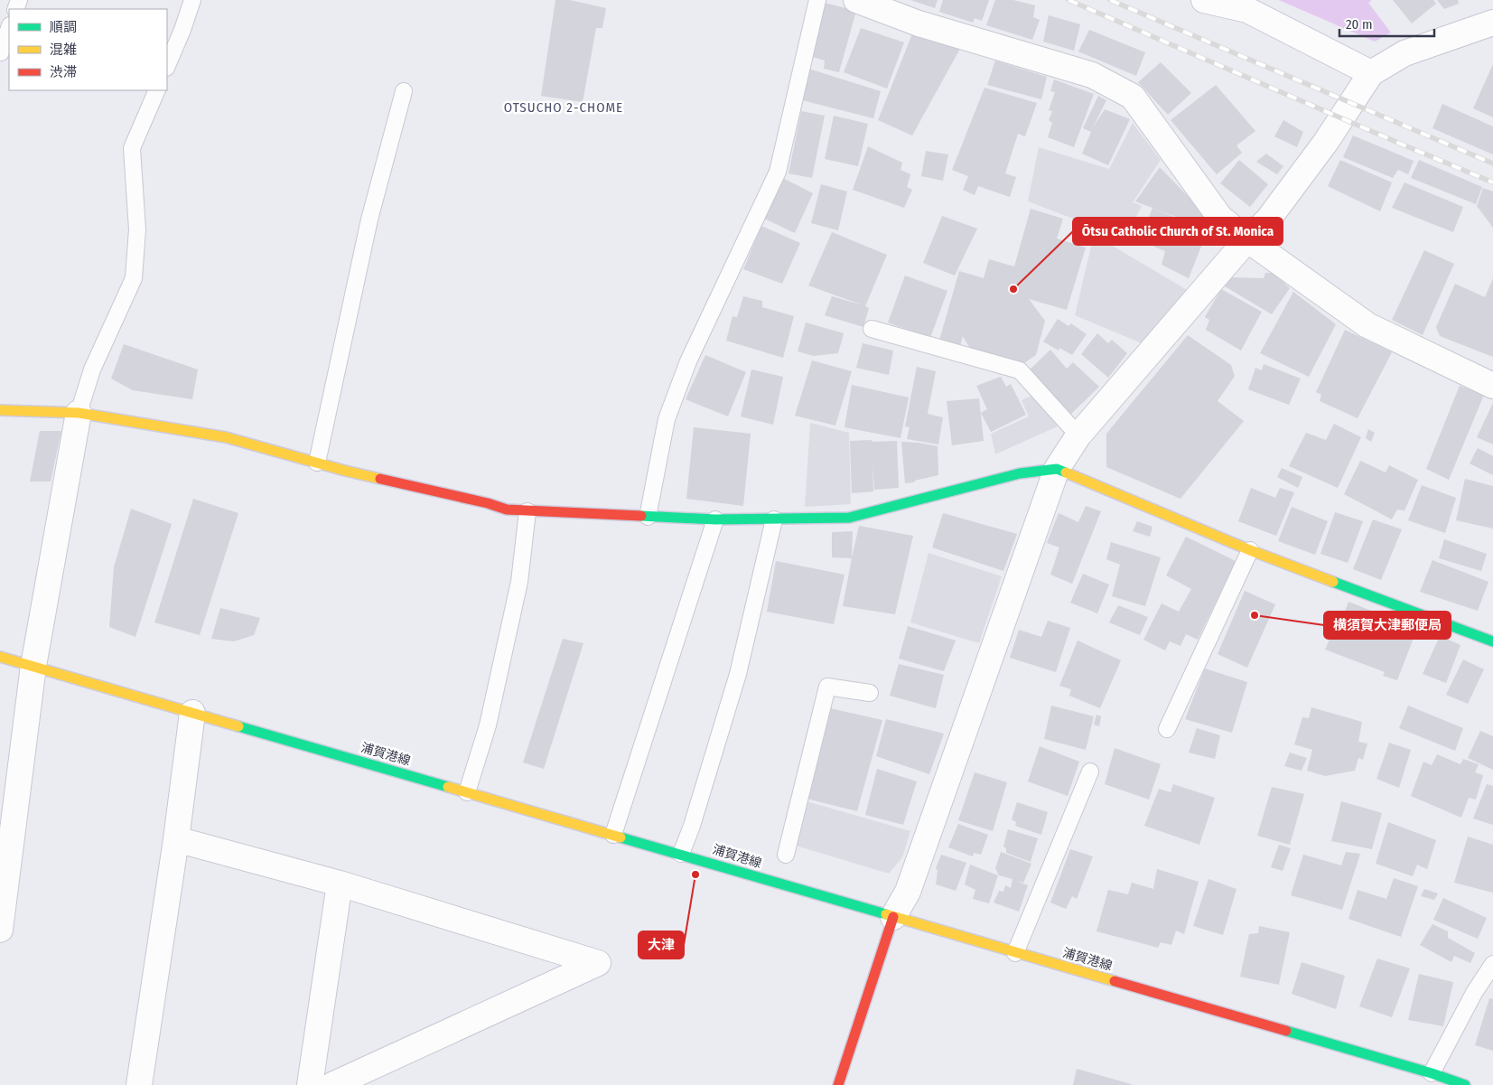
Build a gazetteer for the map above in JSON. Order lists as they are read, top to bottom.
{
  "streets": {
    "street": ["浦賀港線"]
  },
  "districts": ["OTSUCHO 2-CHOME"],
  "places": ["Ōtsu Catholic Church of St. Monica", "横須賀大津郵便局", "大津"],
  "legend": ["順調", "混雑", "渋滞"],
  "scale_bar": "20 m"
}
